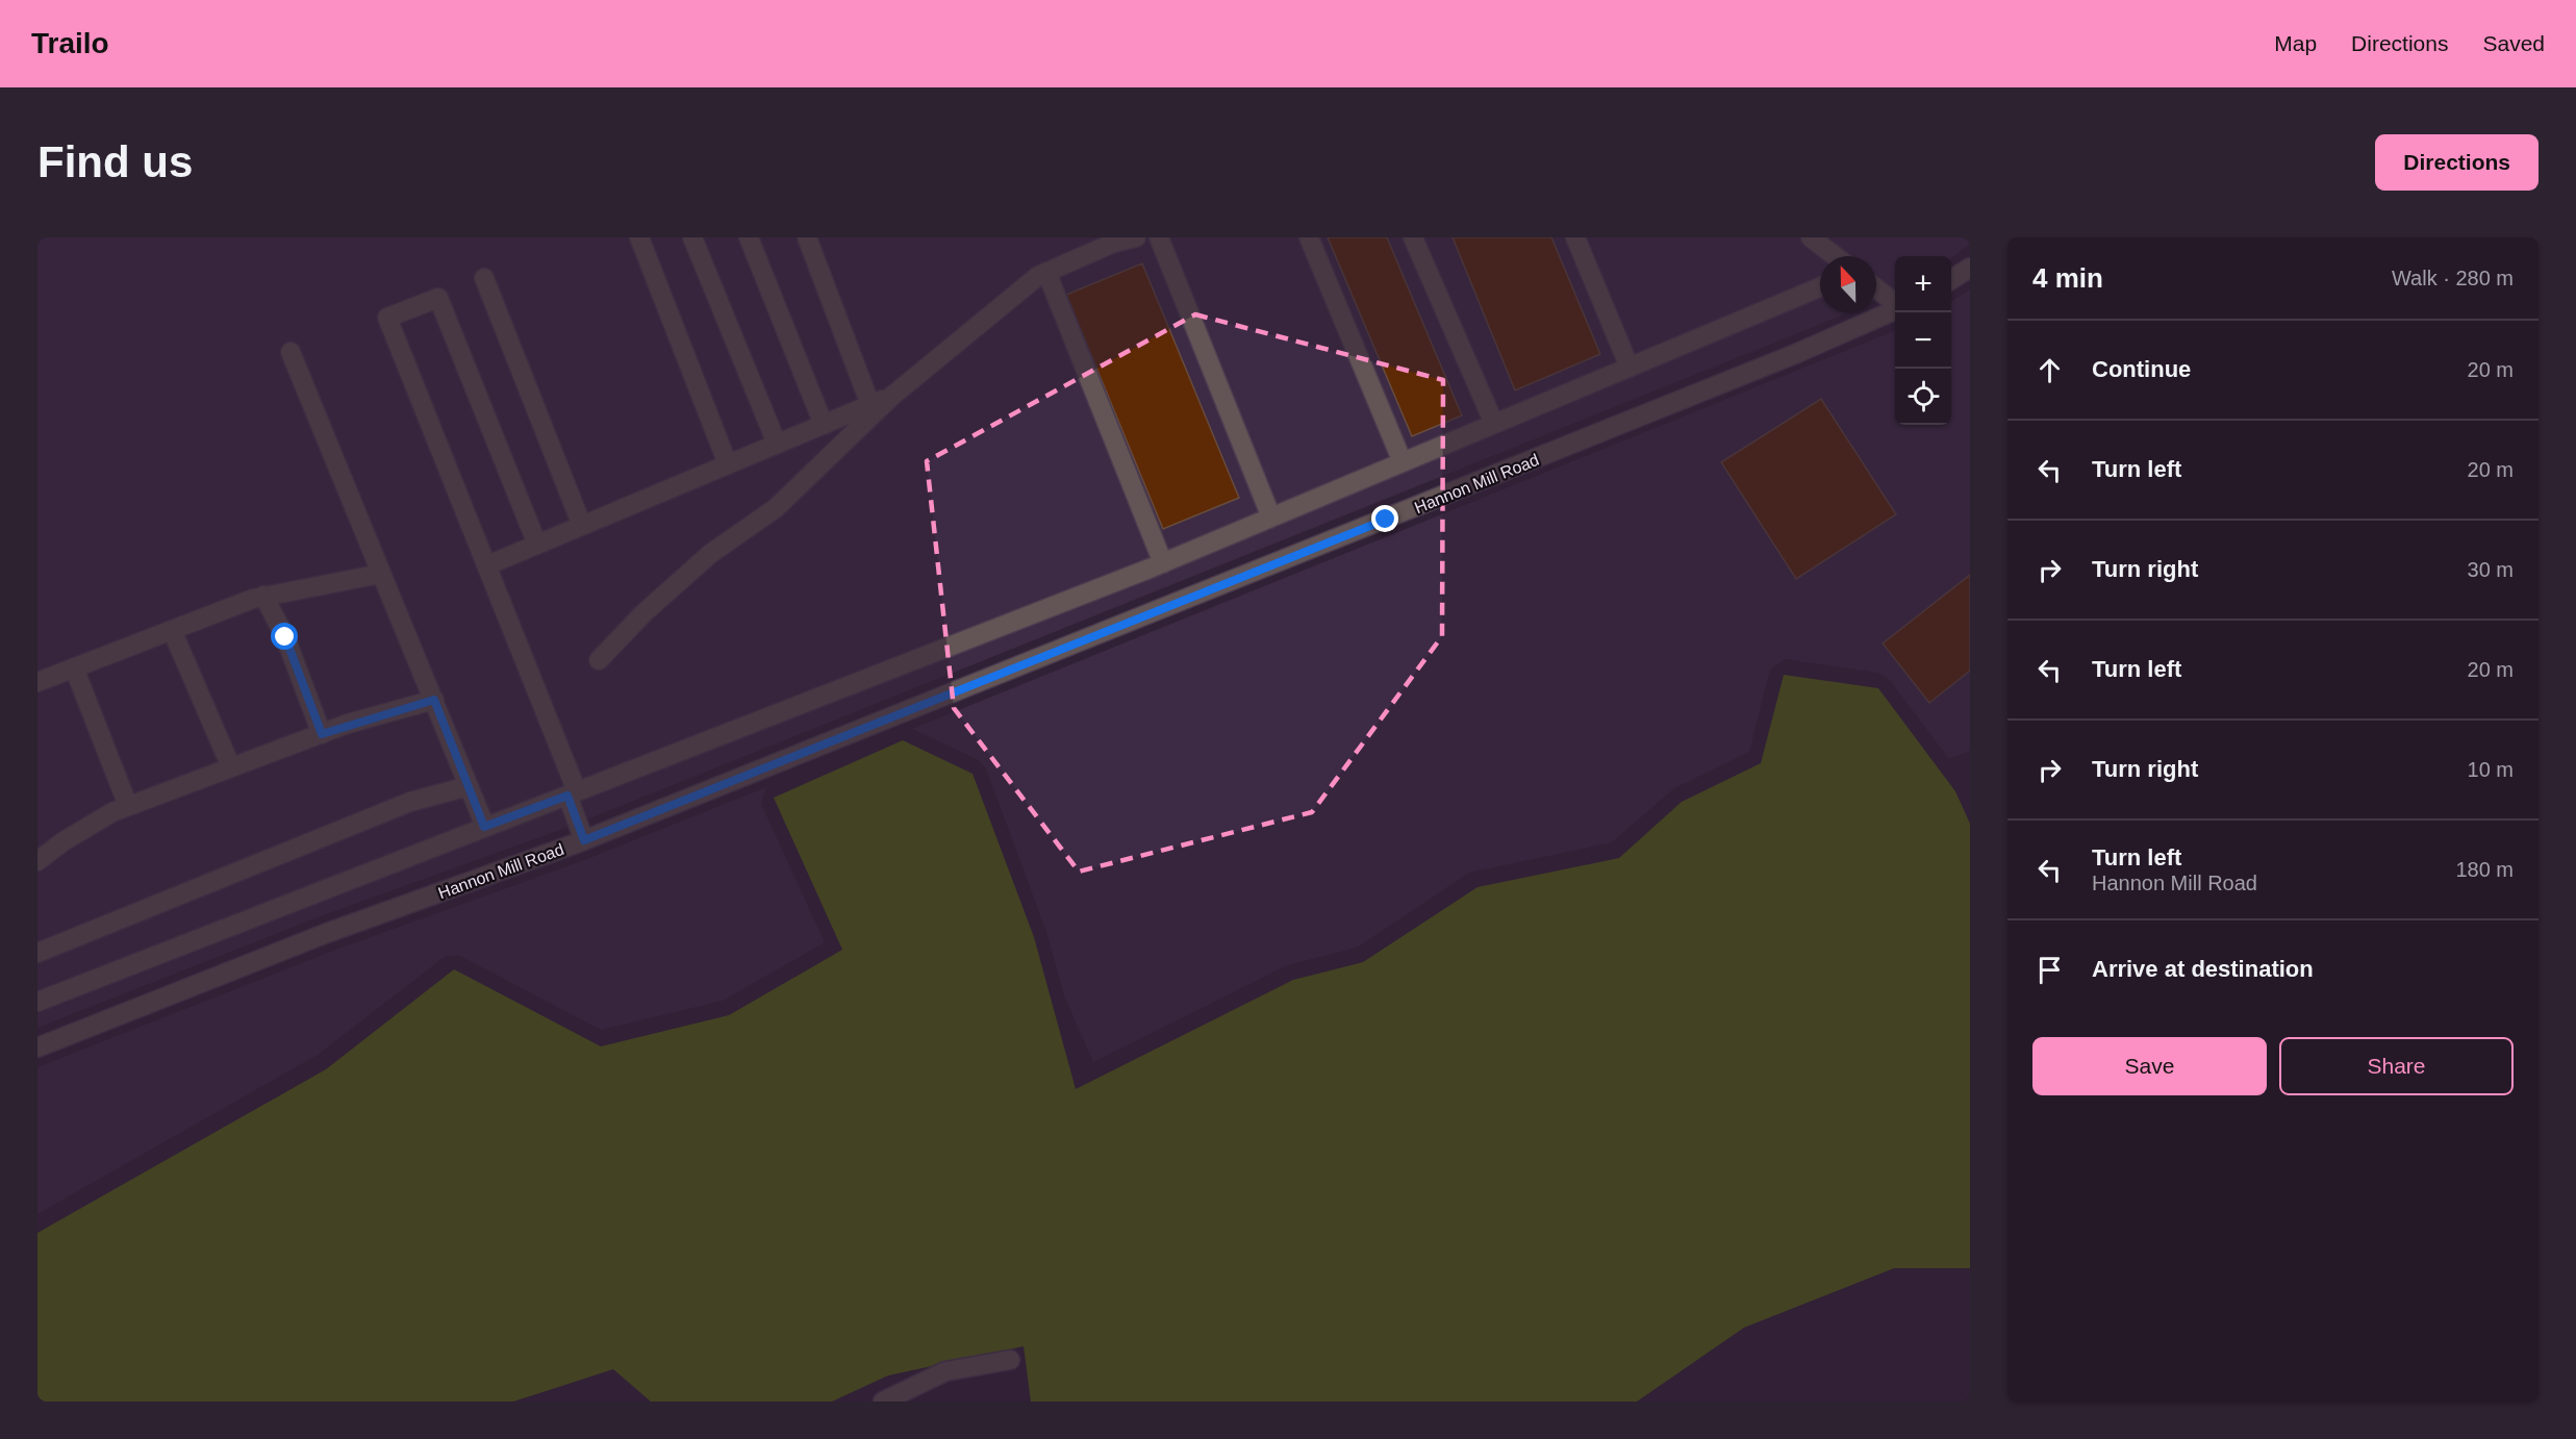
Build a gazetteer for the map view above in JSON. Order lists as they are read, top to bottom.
{
  "streets": {
    "street": ["Hannon Mill Road"]
  },
  "north": "top",
  "page": {
    "header": "Trailo",
    "nav": ["Map", "Directions", "Saved"],
    "buttons": [
      "Directions",
      ["Save", "Share"]
    ],
    "title": "Find us",
    "heading": ["4 min", "Walk · 280 m"],
    "map_buttons": ["+", "−"],
    "list": [
      ["Continue", "20 m"],
      ["Turn left", "20 m"],
      ["Turn right", "30 m"],
      ["Turn left", "20 m"],
      ["Turn right", "10 m"],
      ["Turn left", "Hannon Mill Road", "180 m"],
      "Arrive at destination"
    ]
  }
}
